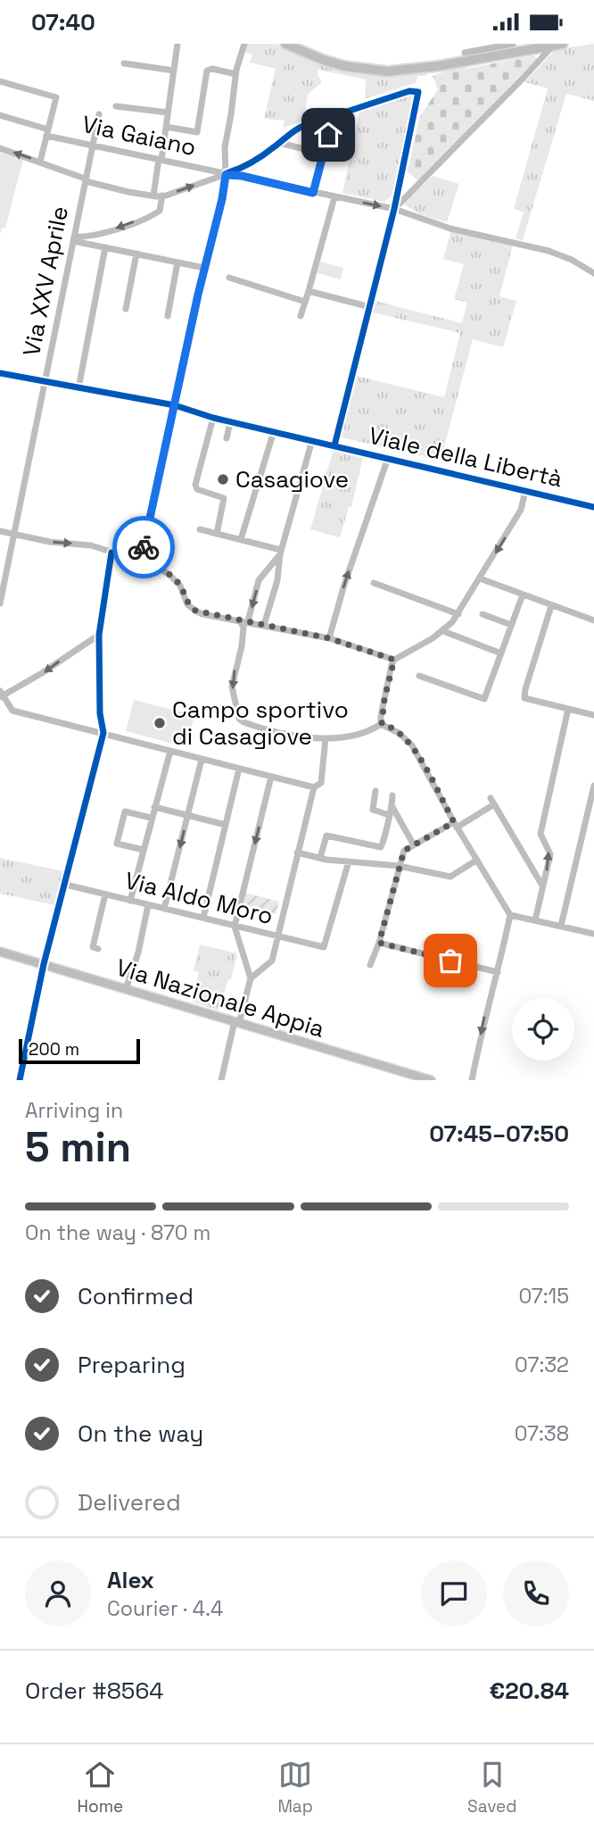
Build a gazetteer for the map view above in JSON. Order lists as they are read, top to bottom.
{
  "streets": {
    "main road": ["Via Nazionale Appia"],
    "street": [
      "Via Gaiano",
      "Via XXV Aprile",
      "Viale della Libertà",
      "Via Aldo Moro"
    ]
  },
  "crossings": [
    ["Via Gaiano", "Via XXV Aprile"],
    ["Via XXV Aprile", "Viale della Libertà"]
  ],
  "places": ["Casagiove", "Campo sportivo di Casagiove"],
  "scale_bar": "200 m",
  "page": {
    "status": "07:40",
    "scale": "200 m",
    "heading": ["5 min", "Arriving in", "07:45–07:50"],
    "panel": [
      "Alex",
      "Courier · 4.4",
      "Order #8564",
      "€20.84"
    ],
    "bar": "On the way · 870 m",
    "list": [
      ["Confirmed", "07:15"],
      ["Preparing", "07:32"],
      ["On the way", "07:38"],
      "Delivered"
    ],
    "tabs": ["Home", "Map", "Saved"]
  }
}
